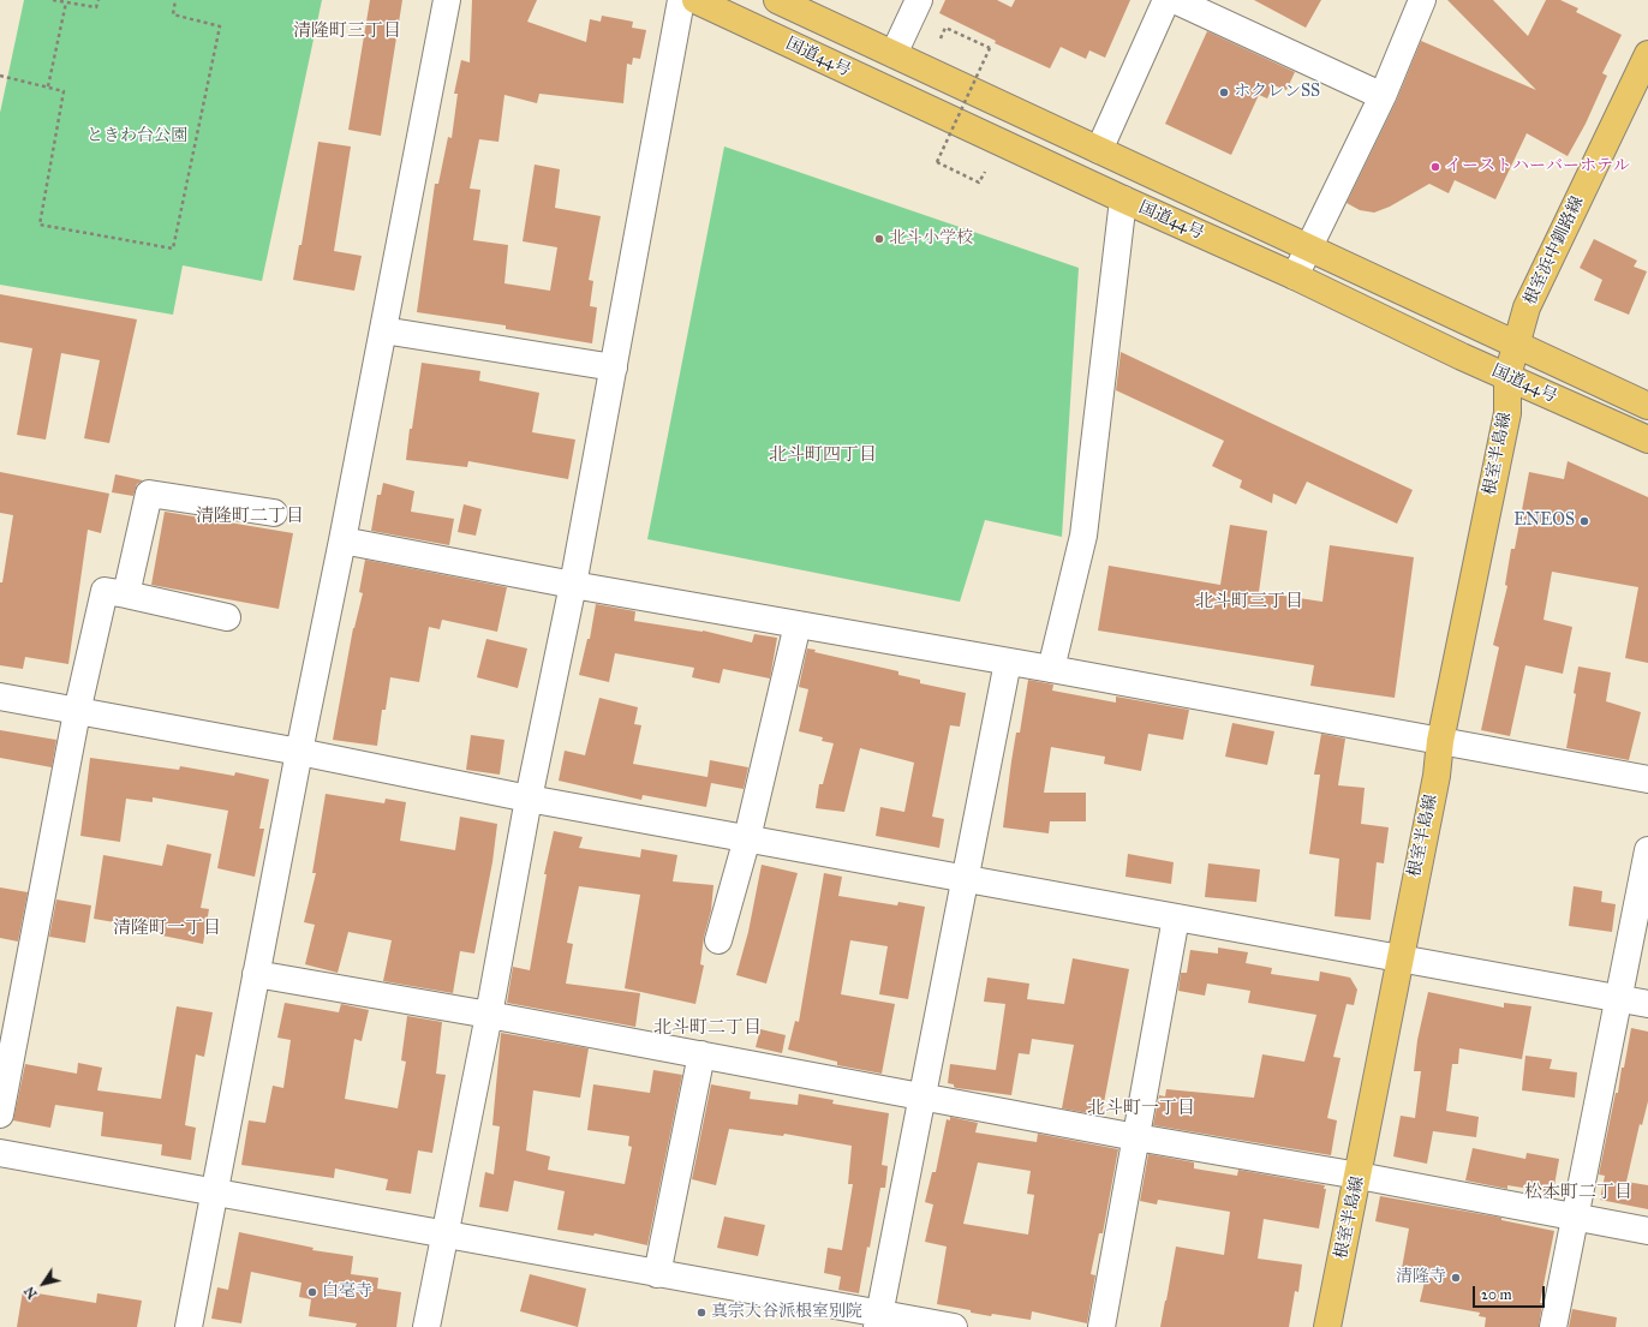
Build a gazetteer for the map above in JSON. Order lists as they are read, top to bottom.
{
  "streets": {
    "main road": ["国道44号", "根室浜中釧路線", "根室半島線"]
  },
  "crossings": [
    ["国道44号", "根室浜中釧路線"],
    ["国道44号", "根室半島線"],
    ["根室浜中釧路線", "根室半島線"]
  ],
  "districts": [
    "清隆町三丁目",
    "北斗町四丁目",
    "清隆町二丁目",
    "北斗町三丁目",
    "清隆町一丁目",
    "北斗町二丁目",
    "北斗町一丁目",
    "松本町二丁目"
  ],
  "parks": ["ときわ台公園"],
  "places": [
    "ホクレンSS",
    "イーストハーバーホテル",
    "北斗小学校",
    "ENEOS",
    "清隆寺",
    "白毫寺",
    "真宗大谷派根室別院"
  ],
  "scale_bar": "20 m",
  "north": "bottom left"
}
